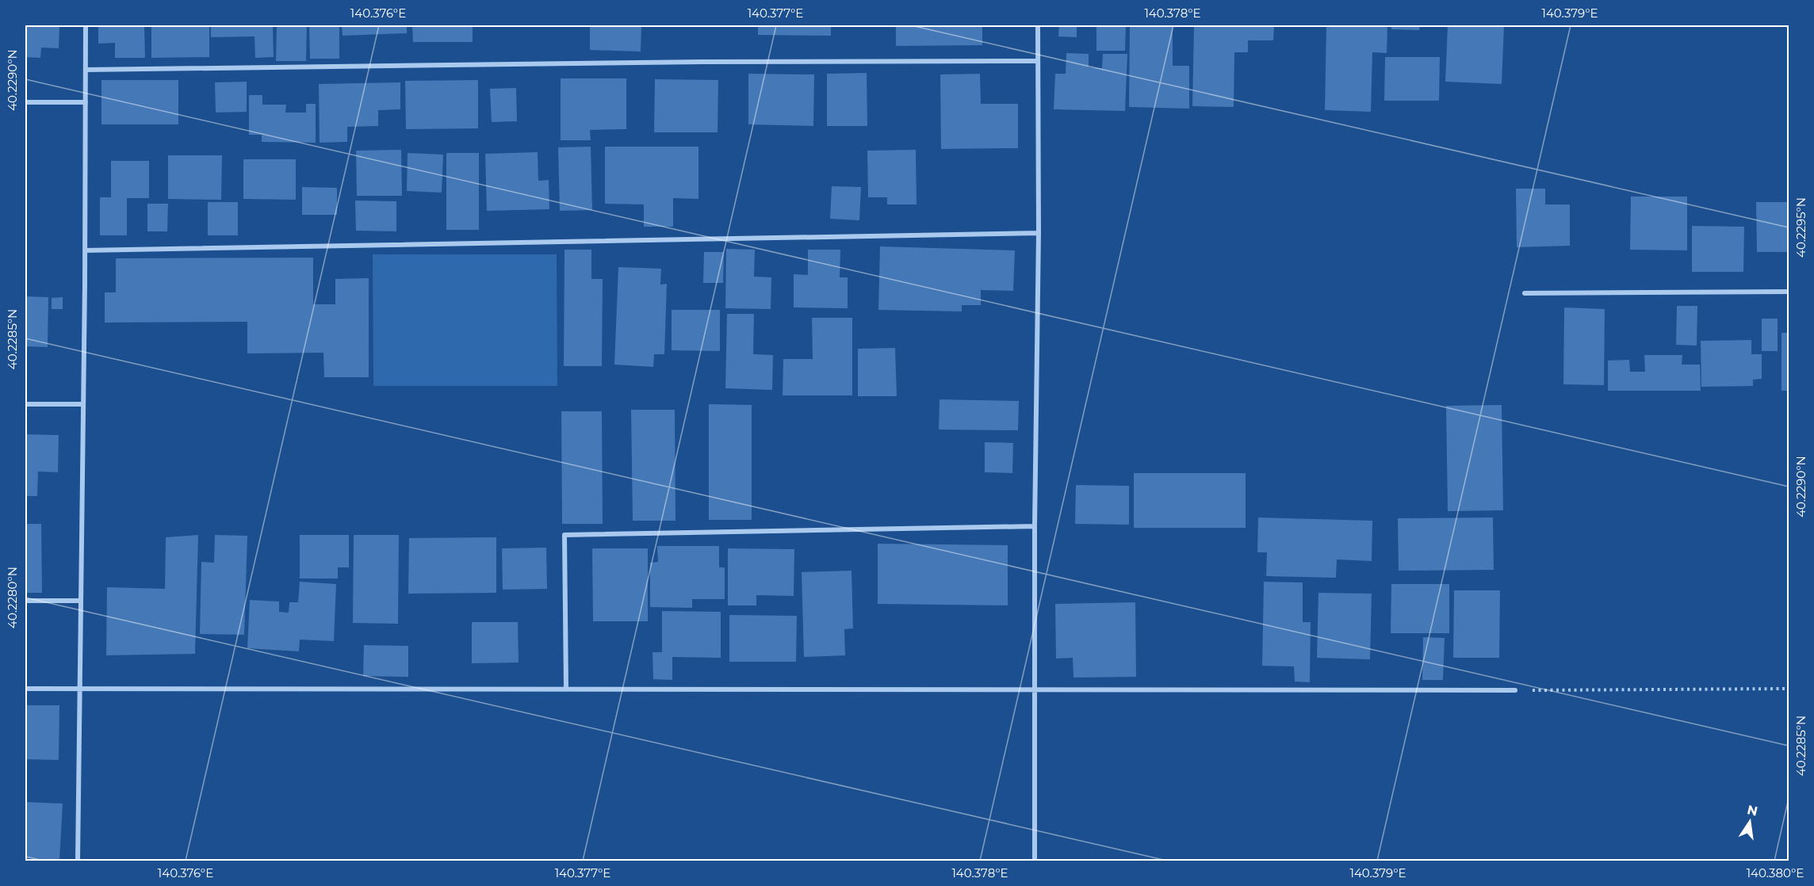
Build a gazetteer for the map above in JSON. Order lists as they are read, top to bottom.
{
  "north": "top",
  "coordinates": [
    "140.376°E",
    "140.377°E",
    "140.378°E",
    "140.379°E",
    "40.2290°N",
    "40.2295°N",
    "40.2285°N",
    "40.2280°N",
    "140.380°E"
  ]
}
